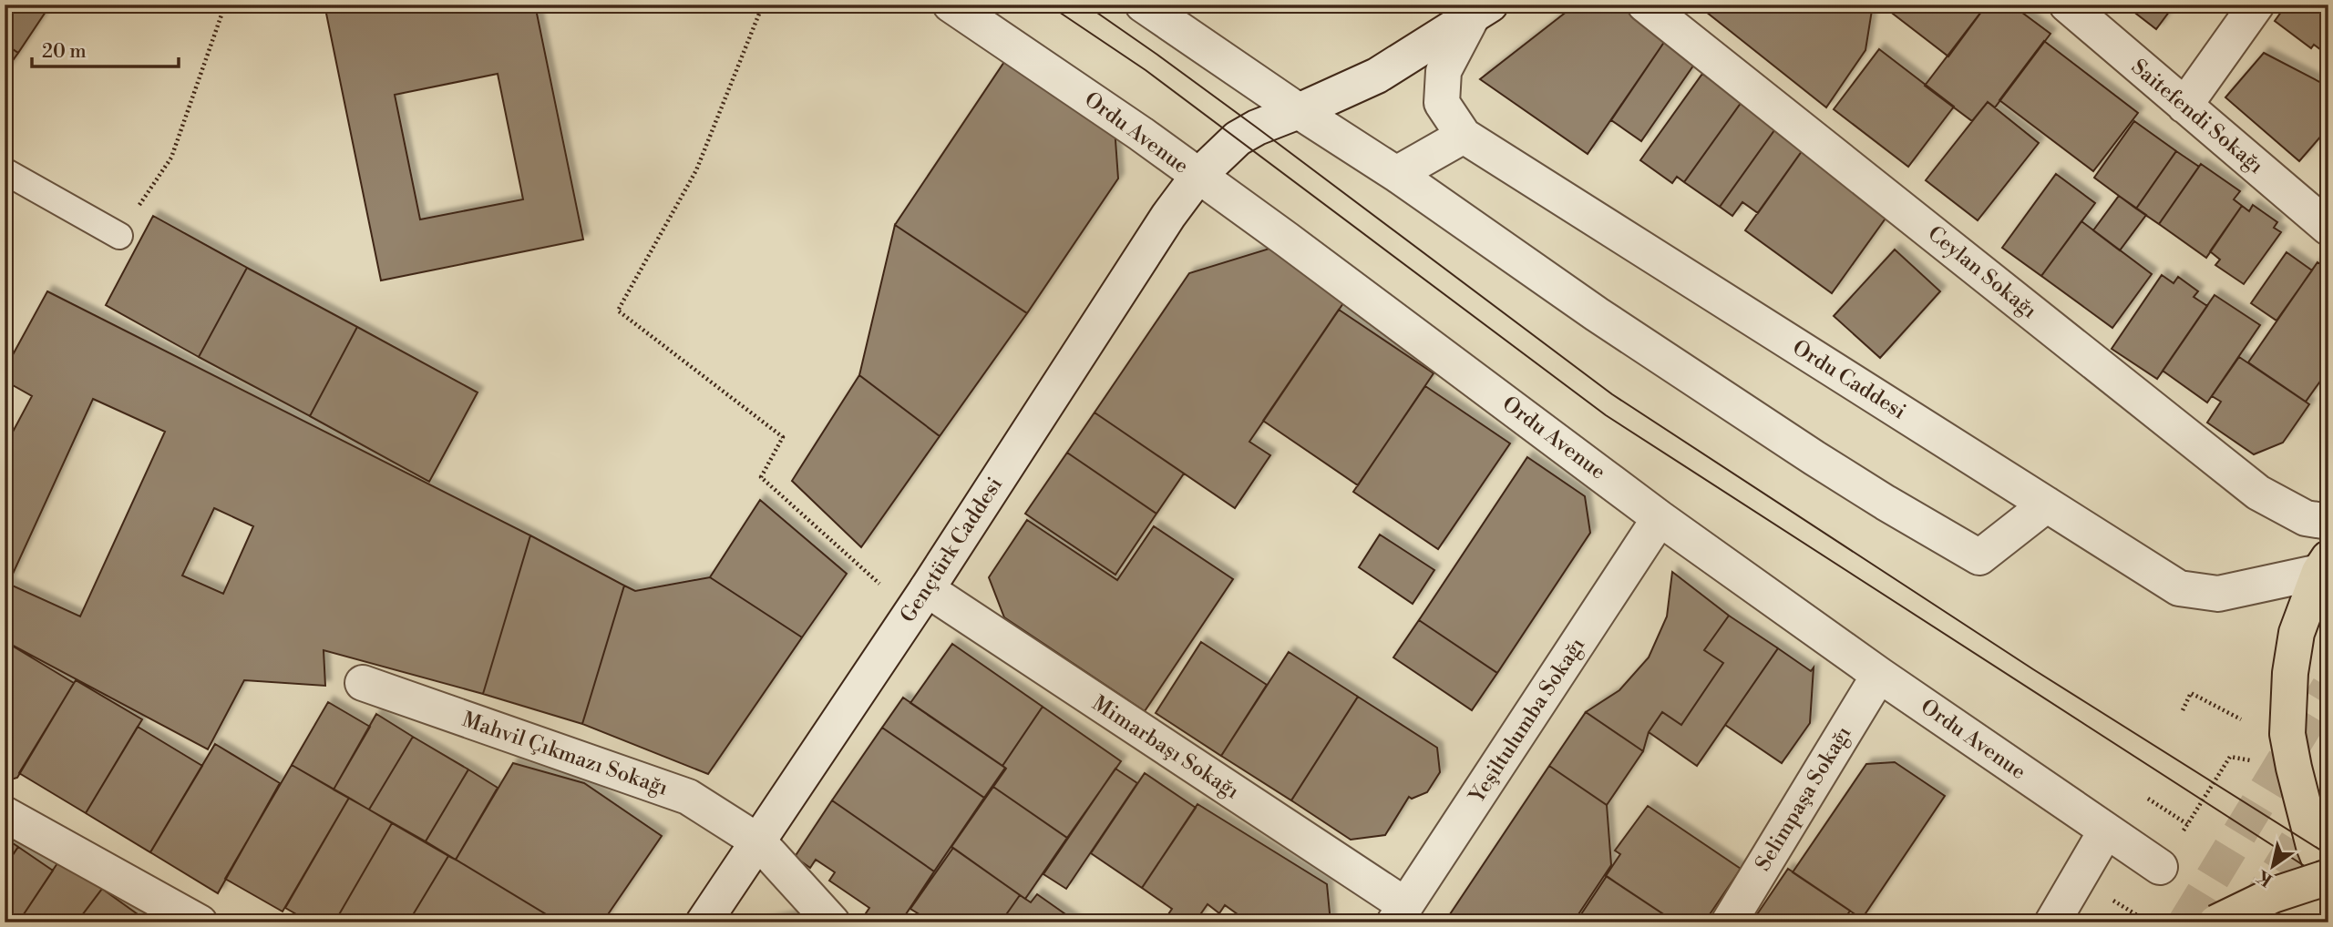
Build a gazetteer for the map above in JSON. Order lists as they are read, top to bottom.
{
  "streets": {
    "street": [
      "Saitefendi Sokağı",
      "Ordu Avenue",
      "Ceylan Sokağı",
      "Ordu Caddesi",
      "Gençtürk Caddesi",
      "Yeşiltulumba Sokağı",
      "Mimarbaşı Sokağı",
      "Mahvil Çıkmazı Sokağı",
      "Selimpaşa Sokağı"
    ]
  },
  "crossings": [
    ["Ordu Avenue", "Gençtürk Caddesi"],
    ["Ordu Avenue", "Yeşiltulumba Sokağı"],
    ["Ordu Avenue", "Selimpaşa Sokağı"],
    ["Gençtürk Caddesi", "Mimarbaşı Sokağı"],
    ["Gençtürk Caddesi", "Mahvil Çıkmazı Sokağı"],
    ["Yeşiltulumba Sokağı", "Mimarbaşı Sokağı"]
  ],
  "scale_bar": "20 m",
  "north": "bottom left"
}
